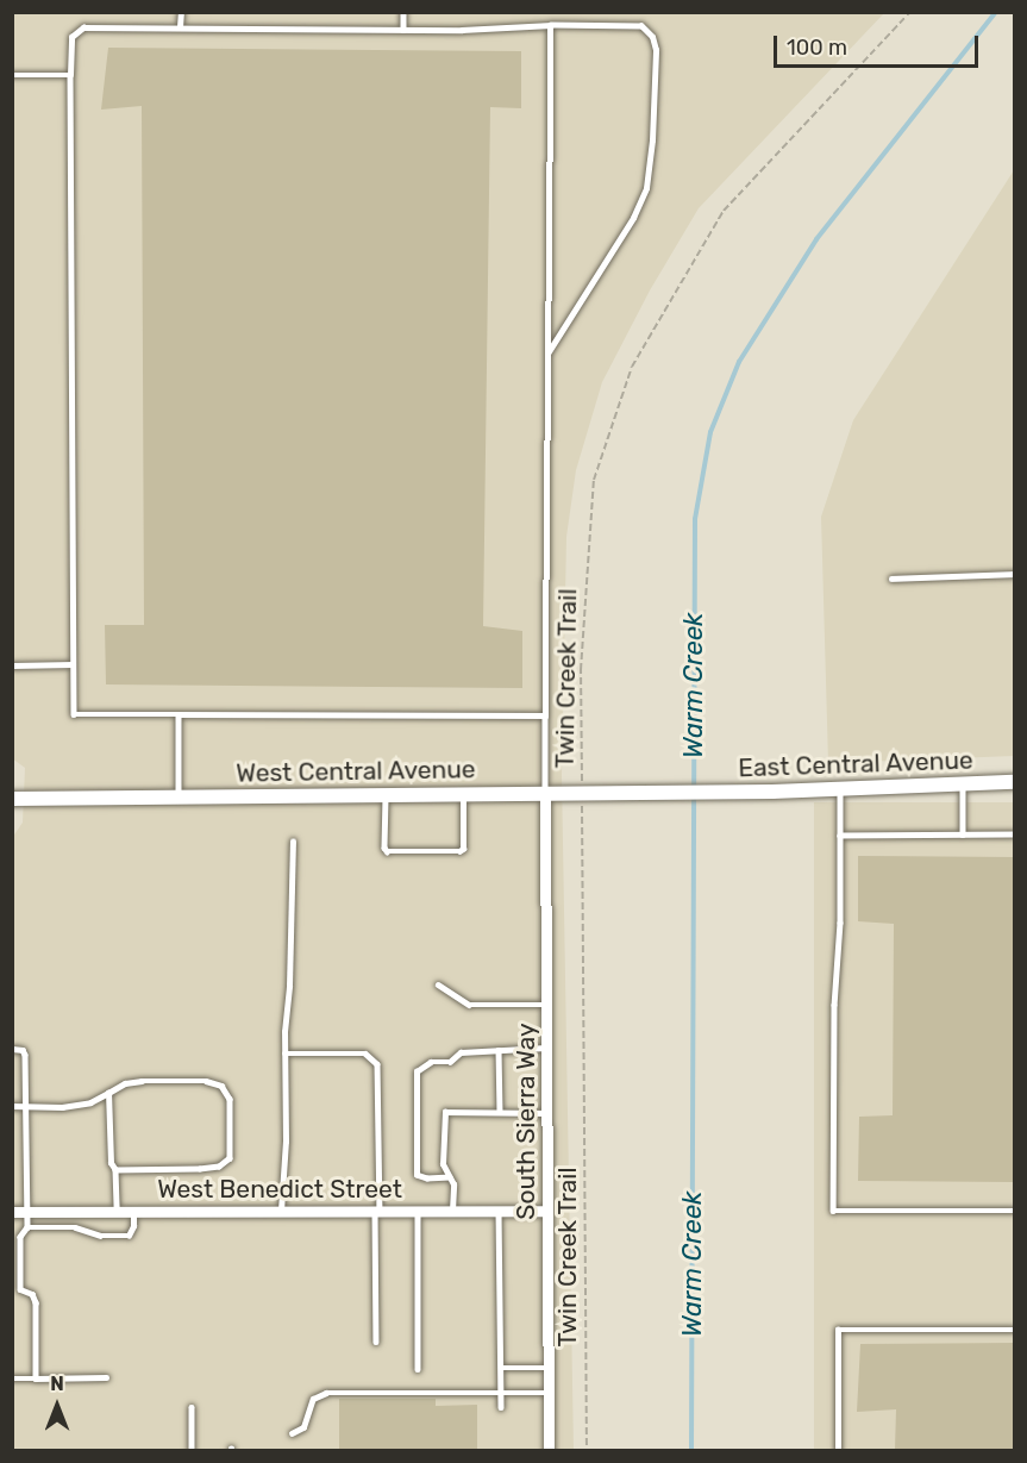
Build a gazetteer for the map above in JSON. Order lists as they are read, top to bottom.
{
  "streets": {
    "street": [
      "East Central Avenue",
      "West Central Avenue",
      "South Sierra Way",
      "West Benedict Street"
    ],
    "path": ["Twin Creek Trail"]
  },
  "crossings": [
    ["Twin Creek Trail", "West Central Avenue"],
    ["East Central Avenue", "West Central Avenue"],
    ["West Central Avenue", "South Sierra Way"],
    ["South Sierra Way", "West Benedict Street"]
  ],
  "water": ["Warm Creek"],
  "scale_bar": "100 m",
  "north": "top"
}
